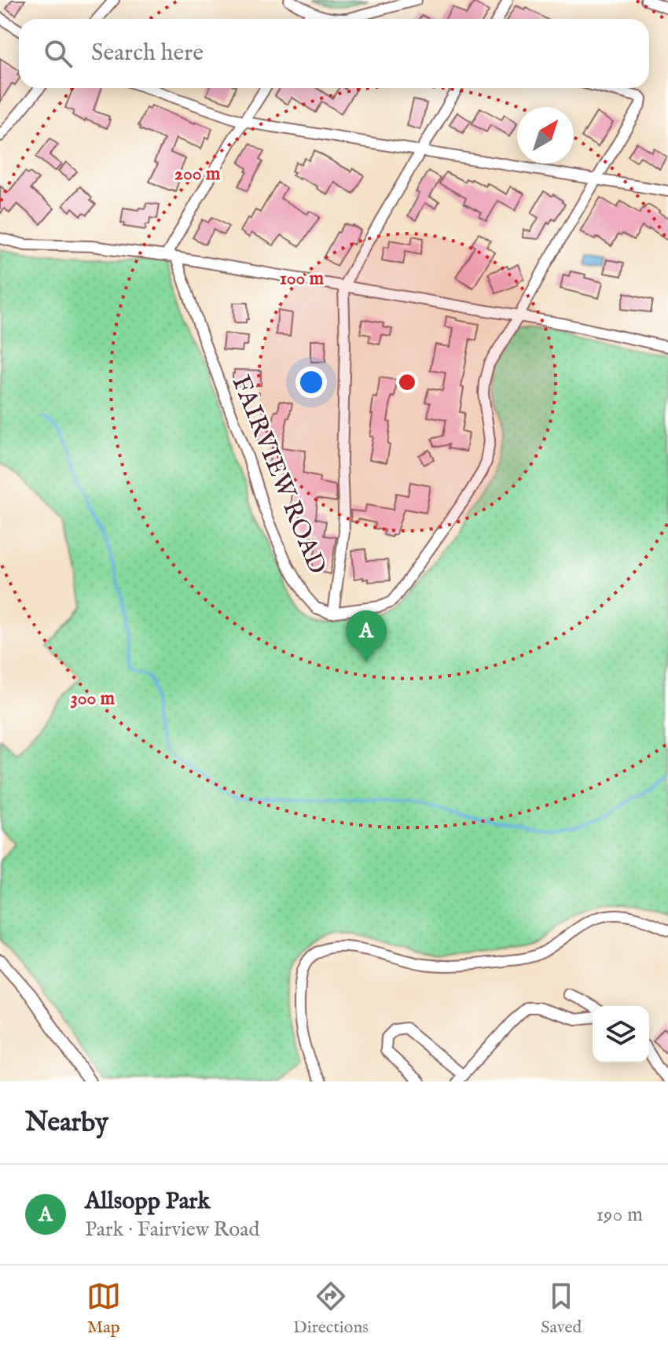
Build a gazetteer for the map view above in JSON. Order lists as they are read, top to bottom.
{
  "streets": {
    "street": ["FAIRVIEW ROAD"]
  },
  "north": "top right",
  "page": {
    "search": "Search here",
    "pins": "A",
    "heading": "Nearby",
    "list": [
      {
        "mark": "A",
        "name": "Allsopp Park",
        "note": "Park · Fairview Road",
        "value": "190 m"
      }
    ],
    "nav": ["Map", "Directions", "Saved"]
  },
  "rings": ["200 m", "100 m", "300 m"]
}
